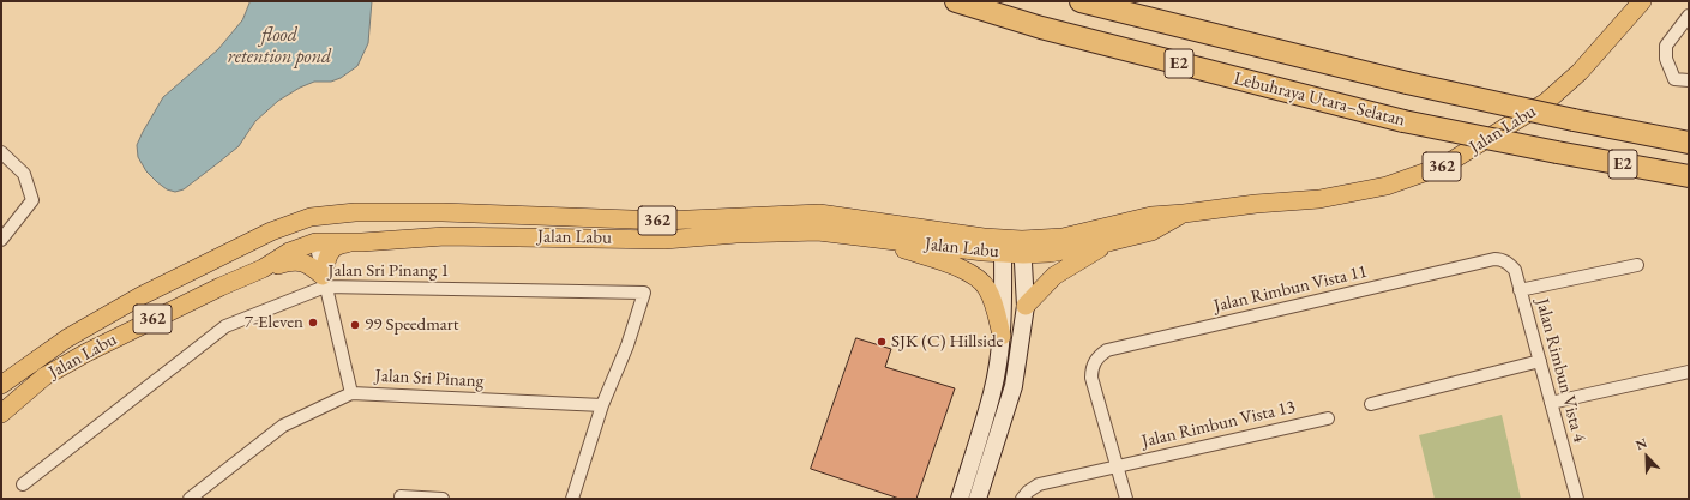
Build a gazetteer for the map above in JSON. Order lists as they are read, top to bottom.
{
  "streets": {
    "highway": ["E2", "Lebuhraya Utara–Selatan"],
    "main road": ["Jalan Labu", "362"],
    "street": [
      "Jalan Sri Pinang 1",
      "Jalan Rimbun Vista 11",
      "Jalan Rimbun Vista 4",
      "Jalan Sri Pinang",
      "Jalan Rimbun Vista 13"
    ]
  },
  "crossings": [
    ["Jalan Sri Pinang 1", "Jalan Sri Pinang"],
    ["Jalan Rimbun Vista 11", "Jalan Rimbun Vista 4"],
    ["Jalan Rimbun Vista 11", "Jalan Rimbun Vista 13"]
  ],
  "water": ["flood retention pond"],
  "places": ["7-Eleven", "99 Speedmart", "SJK (C) Hillside"],
  "north": "top left"
}
